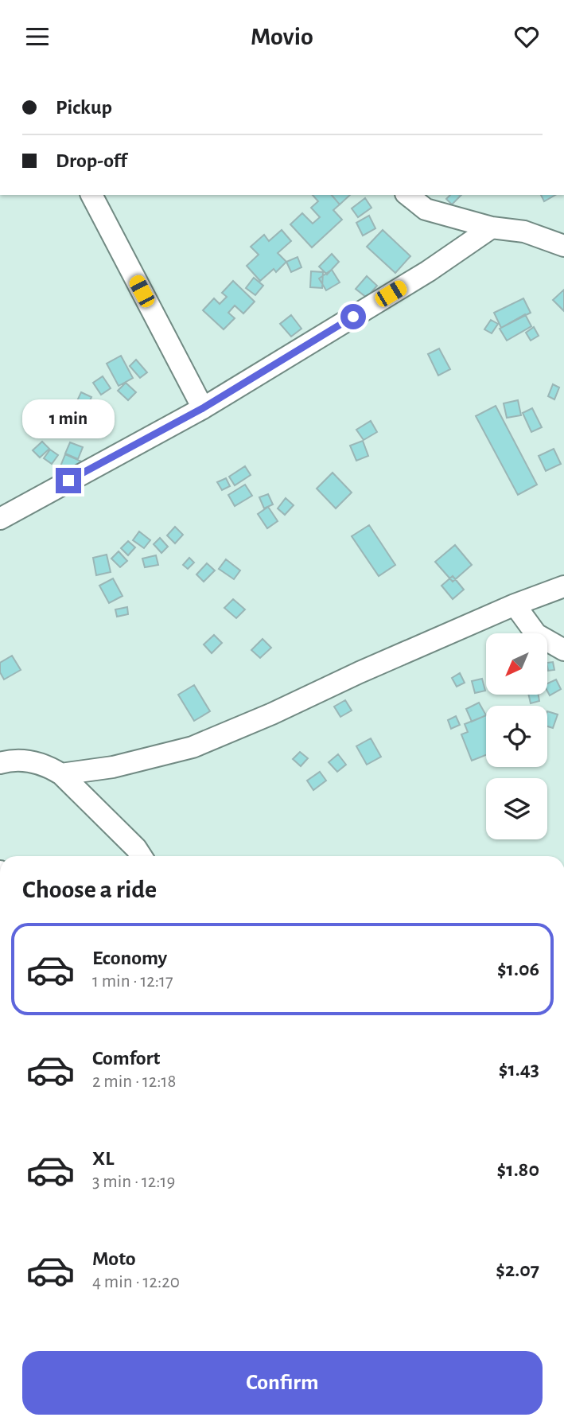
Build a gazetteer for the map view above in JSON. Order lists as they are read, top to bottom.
{
  "north": "bottom left",
  "page": {
    "header": "Movio",
    "banner": ["Pickup", "Drop-off"],
    "bubble": "1 min",
    "heading": "Choose a ride",
    "list": [
      {
        "name": "Economy",
        "note": "1 min · 12:17",
        "value": "$1.06"
      },
      {
        "name": "Comfort",
        "note": "2 min · 12:18",
        "value": "$1.43"
      },
      {
        "name": "XL",
        "note": "3 min · 12:19",
        "value": "$1.80"
      },
      {
        "name": "Moto",
        "note": "4 min · 12:20",
        "value": "$2.07"
      }
    ],
    "buttons": "Confirm"
  }
}
